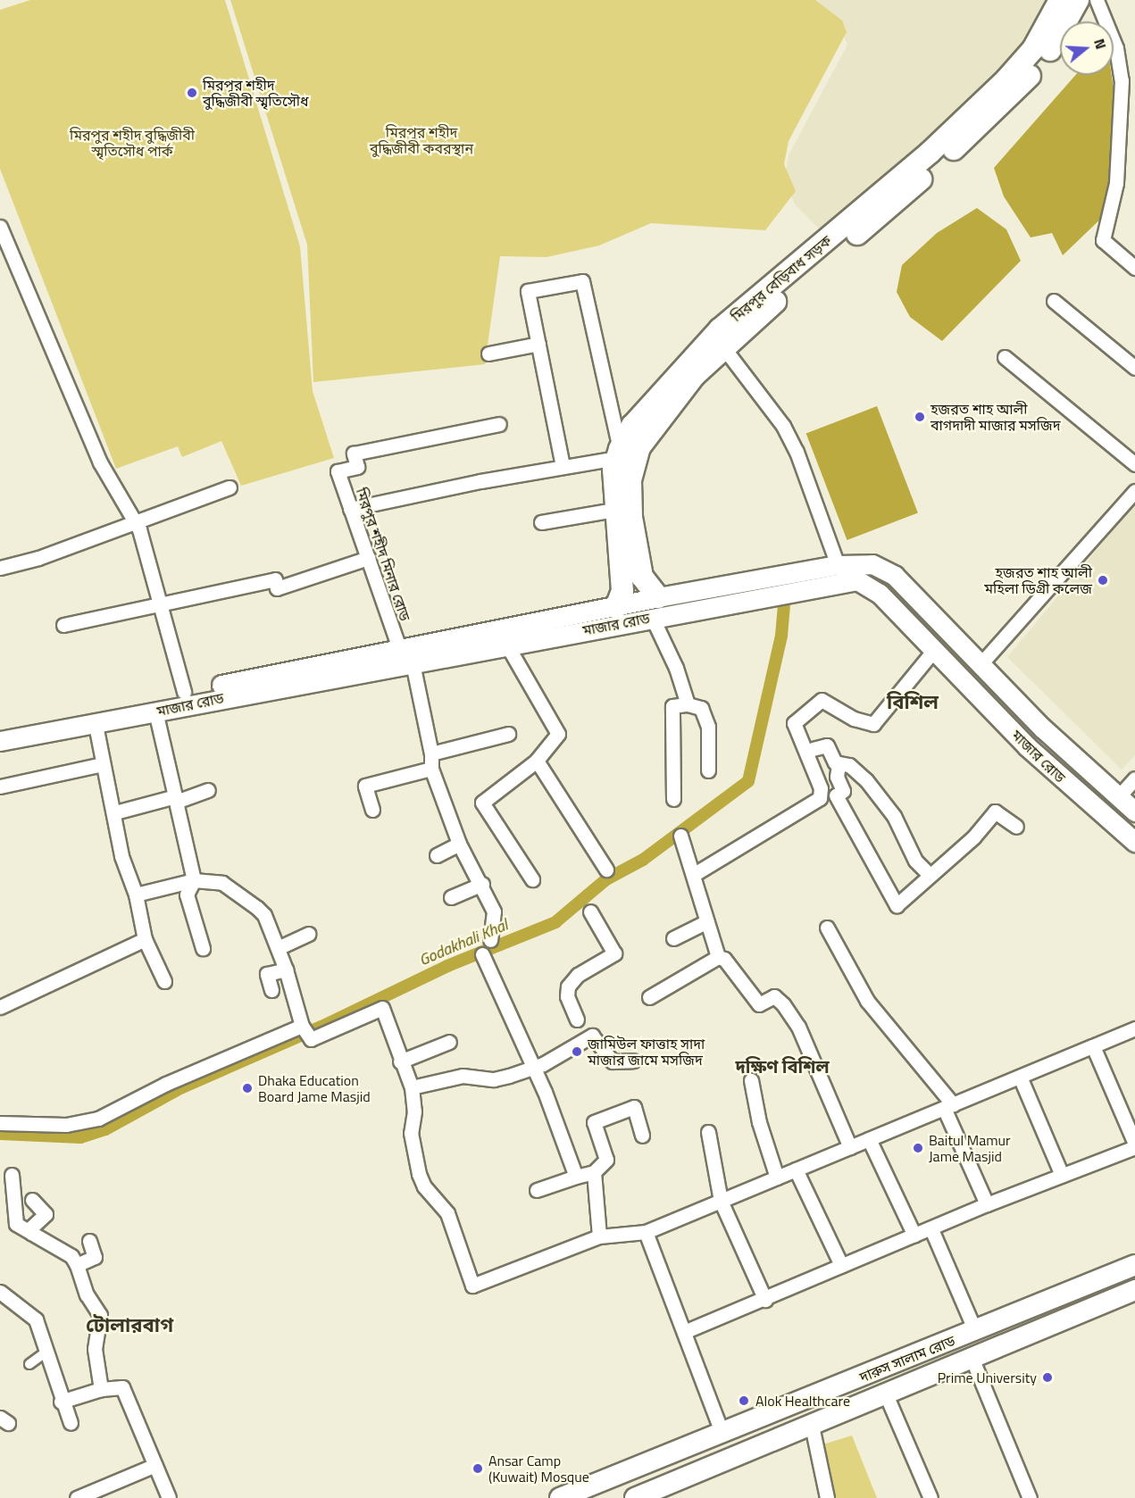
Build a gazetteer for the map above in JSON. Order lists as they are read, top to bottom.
{
  "streets": {
    "highway": ["মিরপুর বেড়িবাধ সড়ক"],
    "main road": ["মাজার রোড", "দারুস সালাম রোড"],
    "street": ["মিরপুর শহীদ মিনার রোড"]
  },
  "crossings": [
    ["মিরপুর বেড়িবাধ সড়ক", "মাজার রোড"],
    ["মিরপুর শহীদ মিনার রোড", "মাজার রোড"]
  ],
  "districts": ["বিশিল", "দক্ষিণ বিশিল", "টোলারবাগ"],
  "water": ["Godakhali Khal"],
  "parks": ["মিরপুর শহীদ বুদ্ধিজীবী কবরস্থান", "মিরপুর শহীদ বুদ্ধিজীবী স্মৃতিসৌধ পার্ক"],
  "places": [
    "মিরপুর শহীদ বুদ্ধিজীবী স্মৃতিসৌধ",
    "হজরত শাহ আলী বাগদাদী মাজার মসজিদ",
    "হজরত শাহ আলী মহিলা ডিগ্রী কলেজ",
    "জামিউল ফাত্তাহ সাদা মাজার জামে মসজিদ",
    "Dhaka Education Board Jame Masjid",
    "Baitul Mamur Jame Masjid",
    "Prime University",
    "Alok Healthcare",
    "Ansar Camp (Kuwait) Mosque"
  ],
  "north": "right"
}
